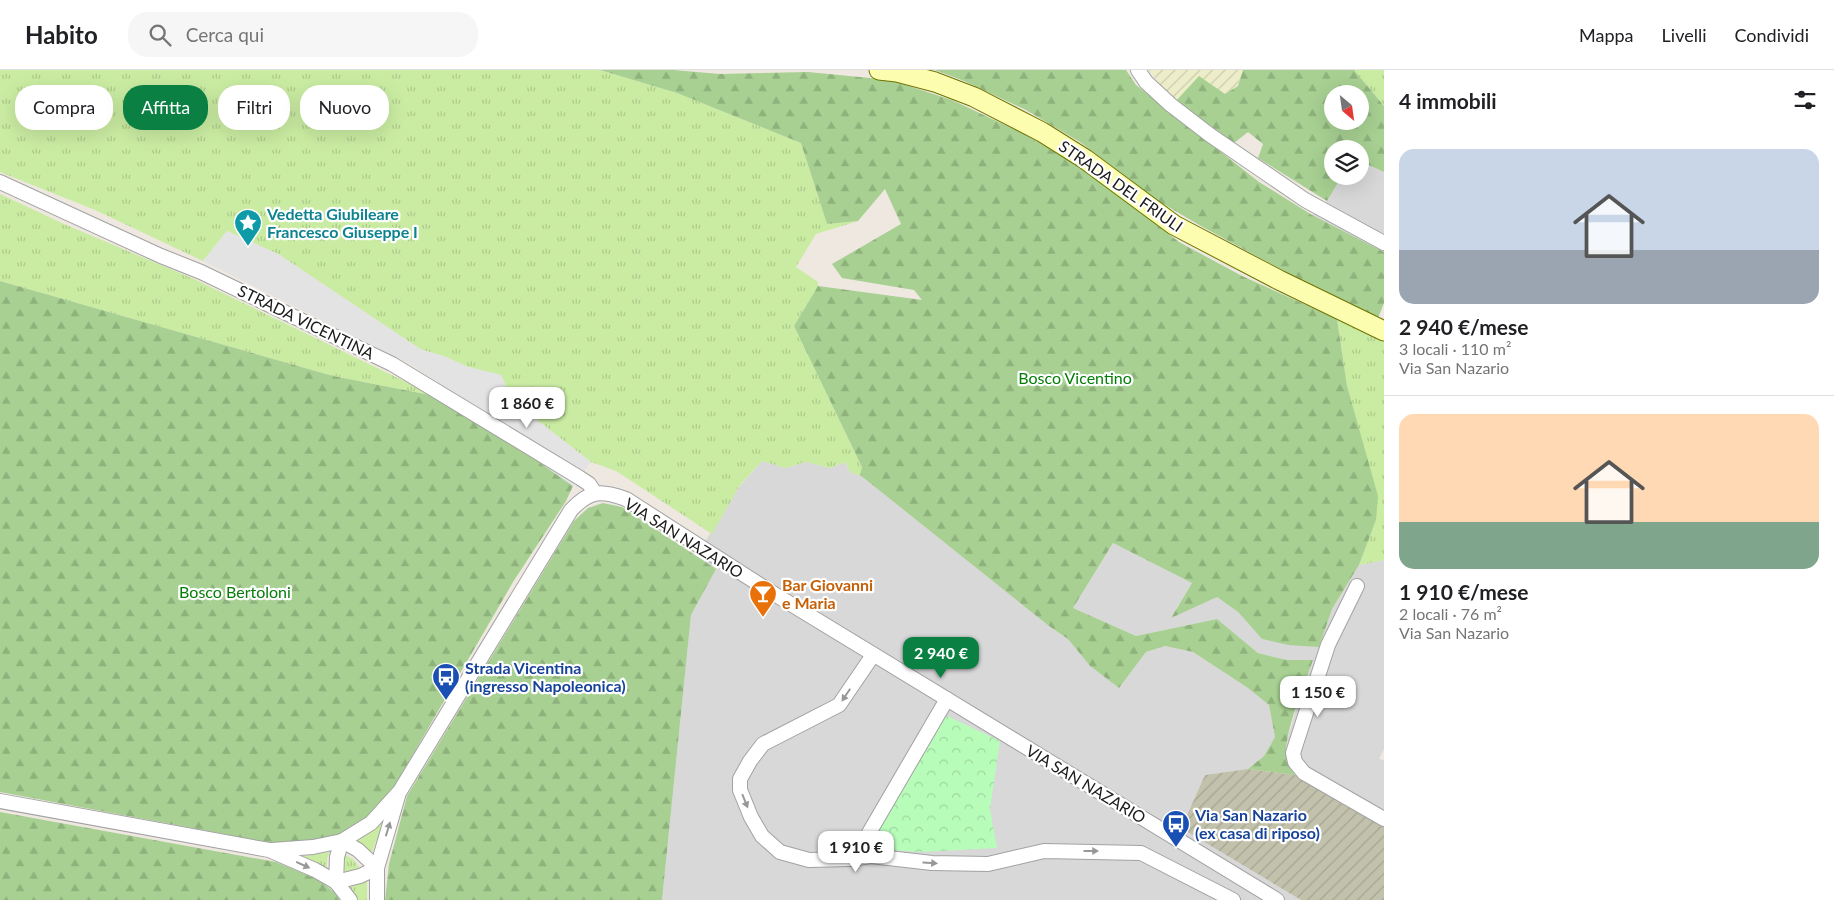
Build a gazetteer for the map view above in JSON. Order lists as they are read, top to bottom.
{
  "streets": {
    "main road": ["STRADA DEL FRIULI"],
    "street": ["STRADA VICENTINA", "VIA SAN NAZARIO"]
  },
  "crossings": [
    ["STRADA VICENTINA", "VIA SAN NAZARIO"]
  ],
  "parks": ["Bosco Vicentino", "Bosco Bertoloni"],
  "places": {
    "place": ["Vedetta Giubileare Francesco Giuseppe I"],
    "bar": ["Bar Giovanni e Maria"],
    "bus stop": ["Strada Vicentina (ingresso Napoleonica)", "Via San Nazario (ex casa di riposo)"]
  },
  "north": "bottom right",
  "page": {
    "header": "Habito",
    "search": "Cerca qui",
    "nav": ["Mappa", "Livelli", "Condividi"],
    "heading": "4 immobili",
    "chip": [
      "Compra",
      "Affitta",
      "Filtri",
      "Nuovo"
    ],
    "list": [
      {
        "name": "2 940 €/mese",
        "note": "3 locali · 110 m² · Via San Nazario"
      },
      {
        "name": "1 910 €/mese",
        "note": "2 locali · 76 m² · Via San Nazario"
      }
    ],
    "price": [
      "1 860 €",
      "2 940 €",
      "1 150 €",
      "1 910 €"
    ]
  }
}
